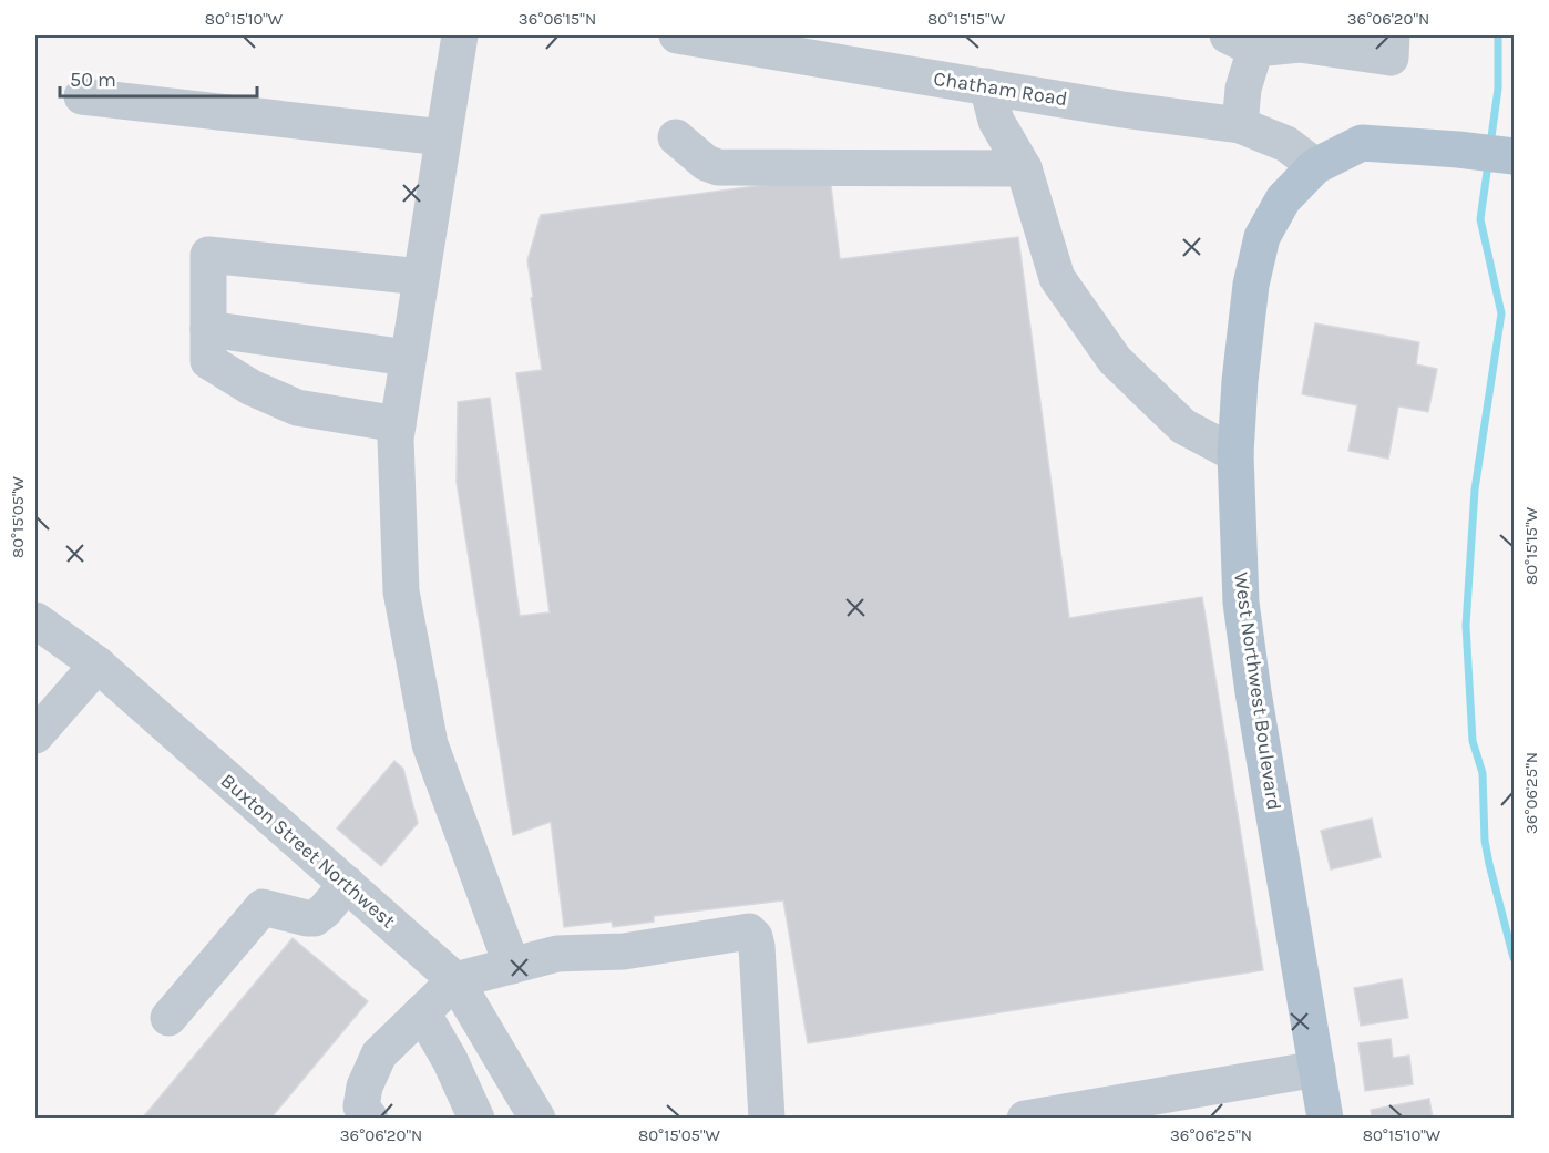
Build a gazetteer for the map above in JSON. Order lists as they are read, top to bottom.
{
  "streets": {
    "main road": ["West Northwest Boulevard"],
    "street": ["Chatham Road", "Buxton Street Northwest"]
  },
  "crossings": [
    ["Chatham Road", "West Northwest Boulevard"]
  ],
  "scale_bar": "50 m",
  "coordinates": [
    "80°15'10\"W",
    "36°06'15\"N",
    "80°15'15\"W",
    "36°06'20\"N",
    "80°15'05\"W",
    "36°06'25\"N"
  ]
}
